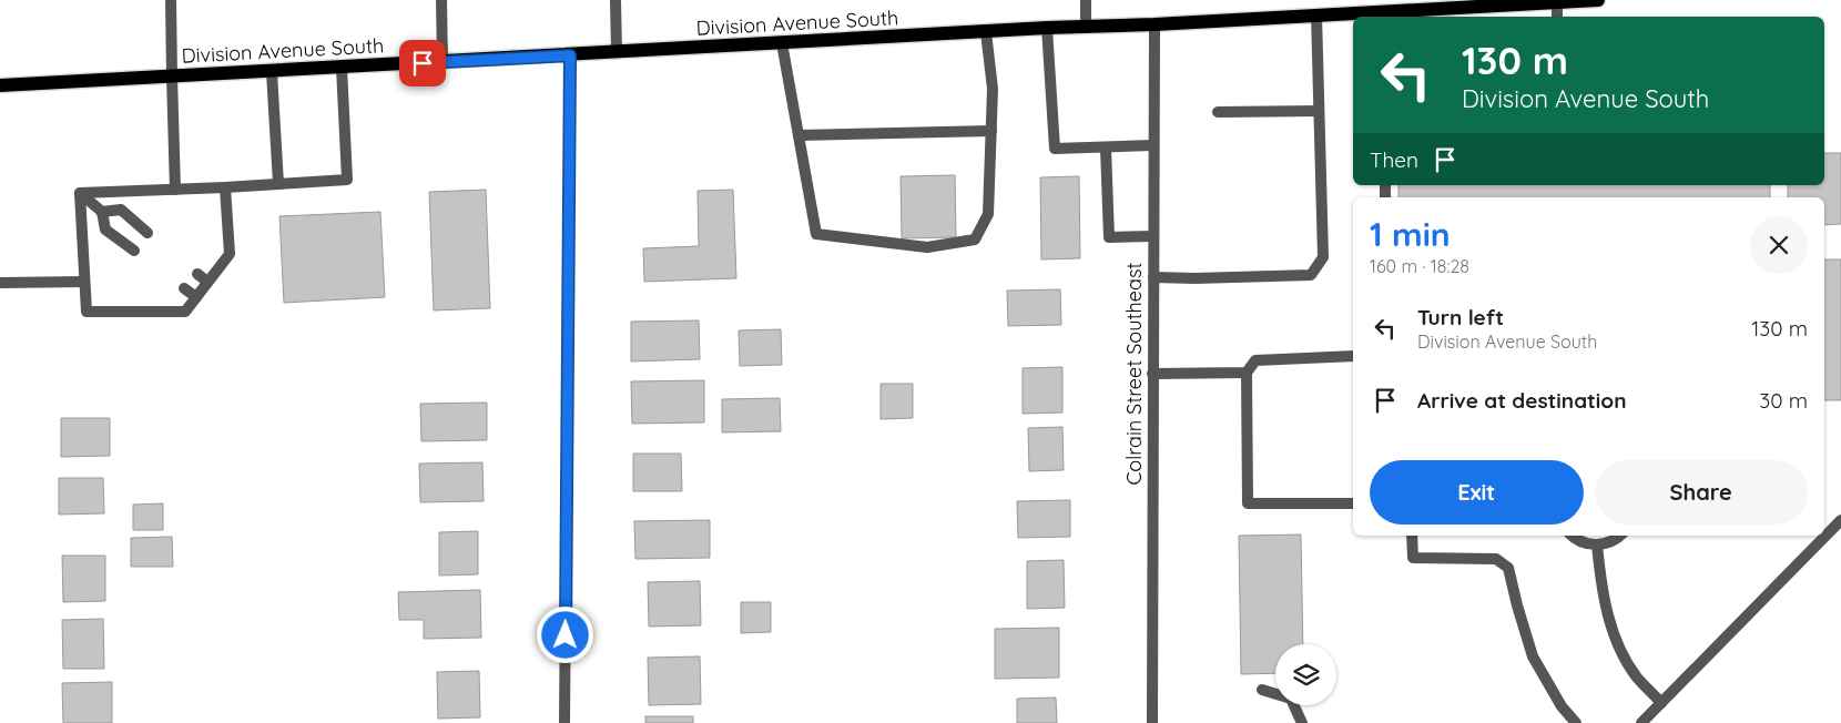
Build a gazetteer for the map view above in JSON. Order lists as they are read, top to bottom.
{
  "streets": {
    "main road": ["Division Avenue South"],
    "street": ["Colrain Street Southeast"]
  },
  "crossings": [
    ["Division Avenue South", "Colrain Street Southeast"]
  ],
  "page": {
    "turn": ["130 m", "Division Avenue South"],
    "then": "Then",
    "heading": ["1 min", "160 m · 18:28"],
    "list": [
      {
        "name": "Turn left",
        "note": "Division Avenue South",
        "value": "130 m"
      },
      {
        "name": "Arrive at destination",
        "value": "30 m"
      }
    ],
    "buttons": ["Exit", "Share"]
  }
}
